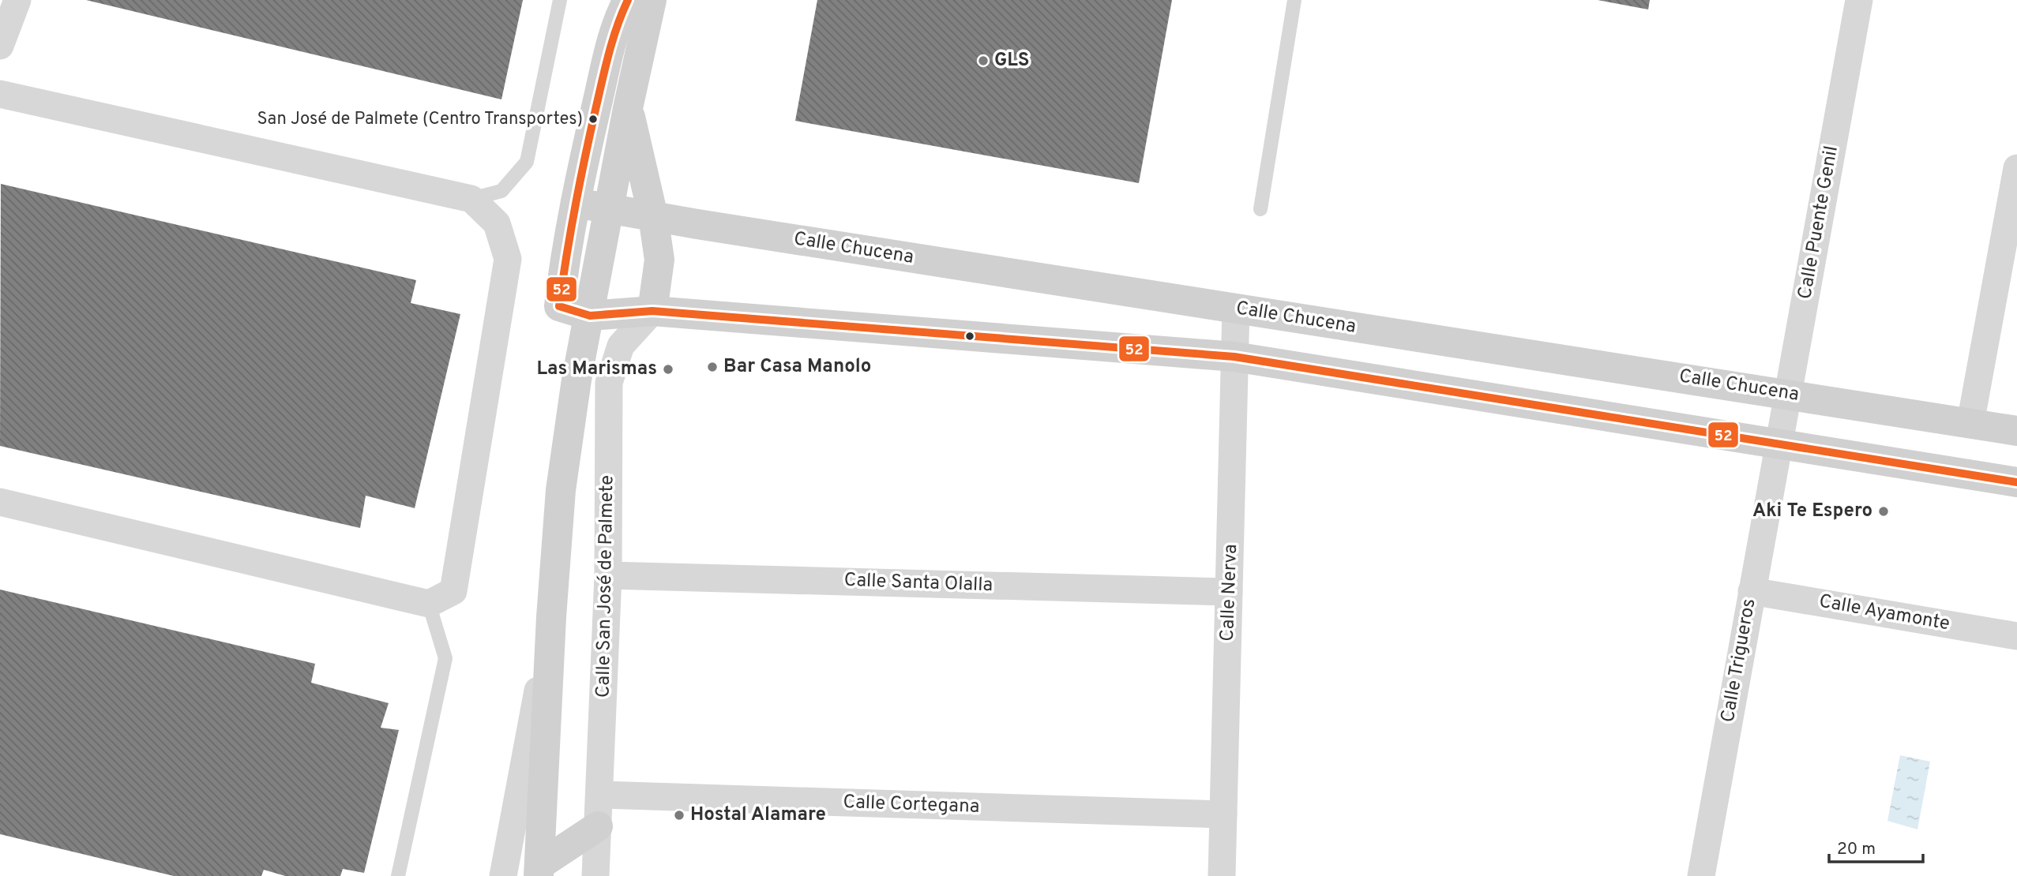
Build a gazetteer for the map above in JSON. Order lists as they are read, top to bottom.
{
  "streets": {
    "street": [
      "Calle Puente Genil",
      "Calle Chucena",
      "Calle Santa Olalla",
      "Calle San José de Palmete",
      "Calle Nerva",
      "Calle Ayamonte",
      "Calle Trigueros",
      "Calle Cortegana"
    ]
  },
  "crossings": [
    ["Calle Puente Genil", "Calle Chucena"],
    ["Calle Puente Genil", "Calle Trigueros"],
    ["Calle Chucena", "Calle Nerva"],
    ["Calle Santa Olalla", "Calle San José de Palmete"],
    ["Calle Santa Olalla", "Calle Nerva"],
    ["Calle San José de Palmete", "Calle Cortegana"],
    ["Calle Nerva", "Calle Cortegana"],
    ["Calle Ayamonte", "Calle Trigueros"]
  ],
  "places": [
    "GLS",
    "San José de Palmete (Centro Transportes)",
    "Bar Casa Manolo",
    "Las Marismas",
    "Aki Te Espero",
    "Hostal Alamare"
  ],
  "lines": ["transit line 52"],
  "scale_bar": "20 m"
}
